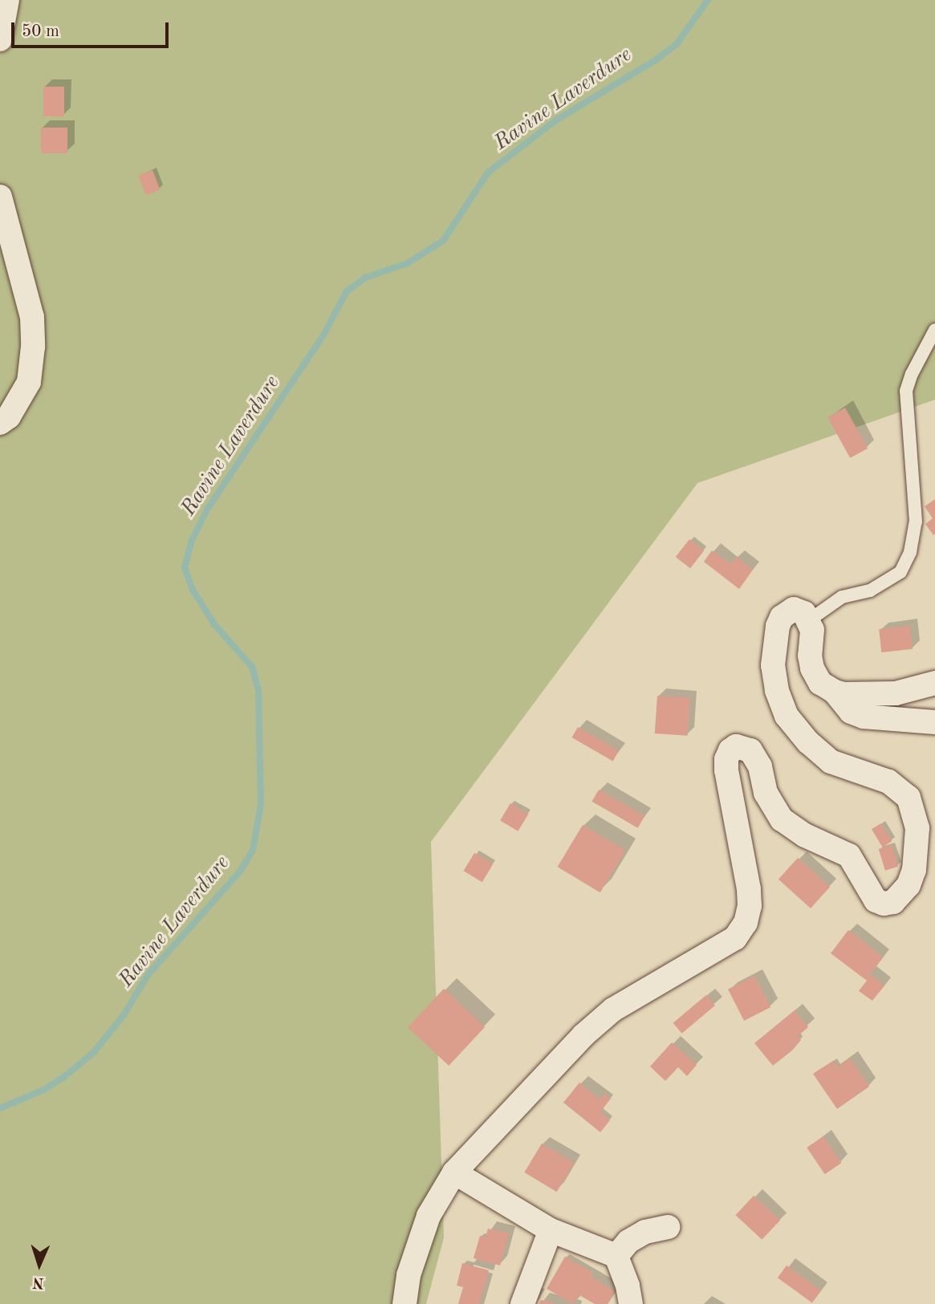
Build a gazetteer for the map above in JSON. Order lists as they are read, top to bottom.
{
  "water": ["Ravine Laverdure"],
  "scale_bar": "50 m",
  "north": "bottom"
}
